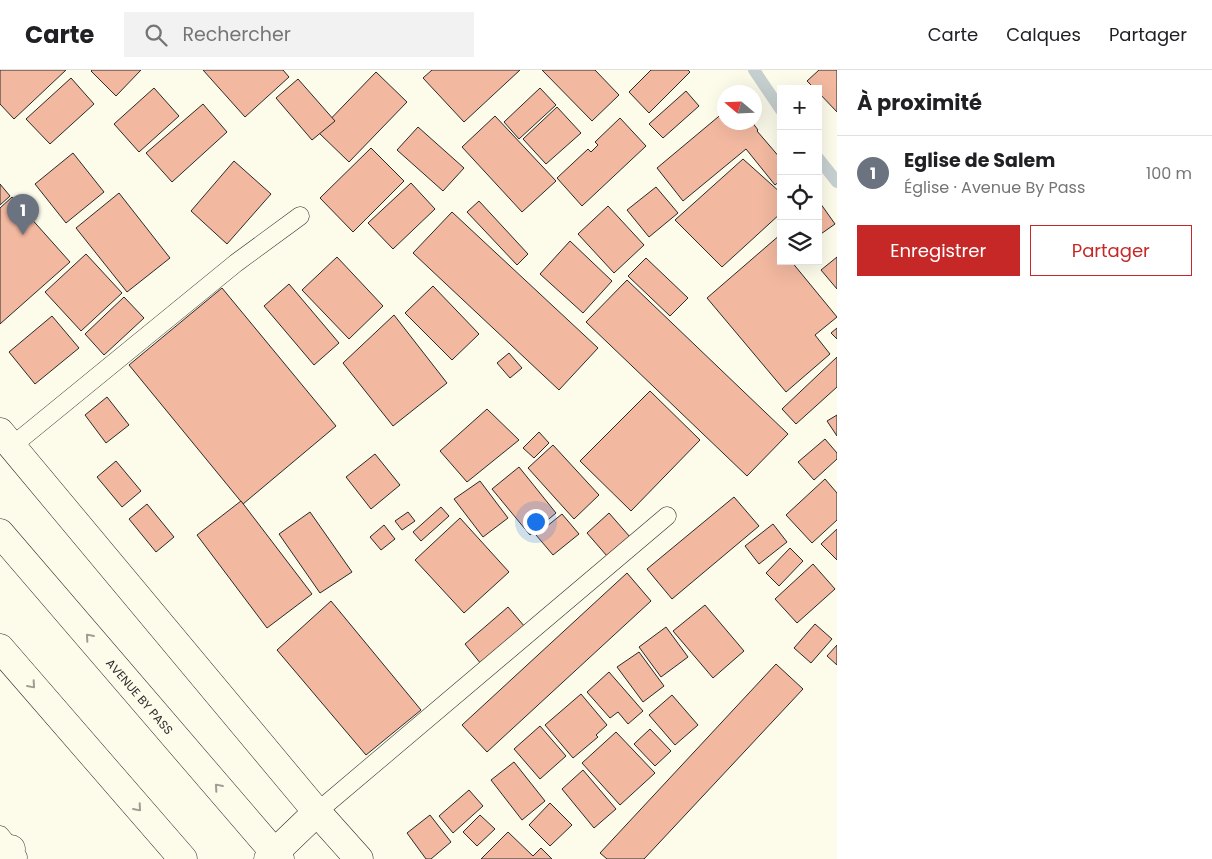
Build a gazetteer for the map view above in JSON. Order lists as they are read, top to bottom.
{
  "streets": {
    "main road": ["AVENUE BY PASS"]
  },
  "north": "left",
  "page": {
    "header": "Carte",
    "search": "Rechercher",
    "nav": ["Carte", "Calques", "Partager"],
    "heading": "À proximité",
    "map_buttons": ["+", "−"],
    "list": [
      {
        "mark": "1",
        "name": "Eglise de Salem",
        "note": "Église · Avenue By Pass",
        "value": "100 m"
      }
    ],
    "pins": "1",
    "buttons": ["Enregistrer", "Partager"]
  }
}
